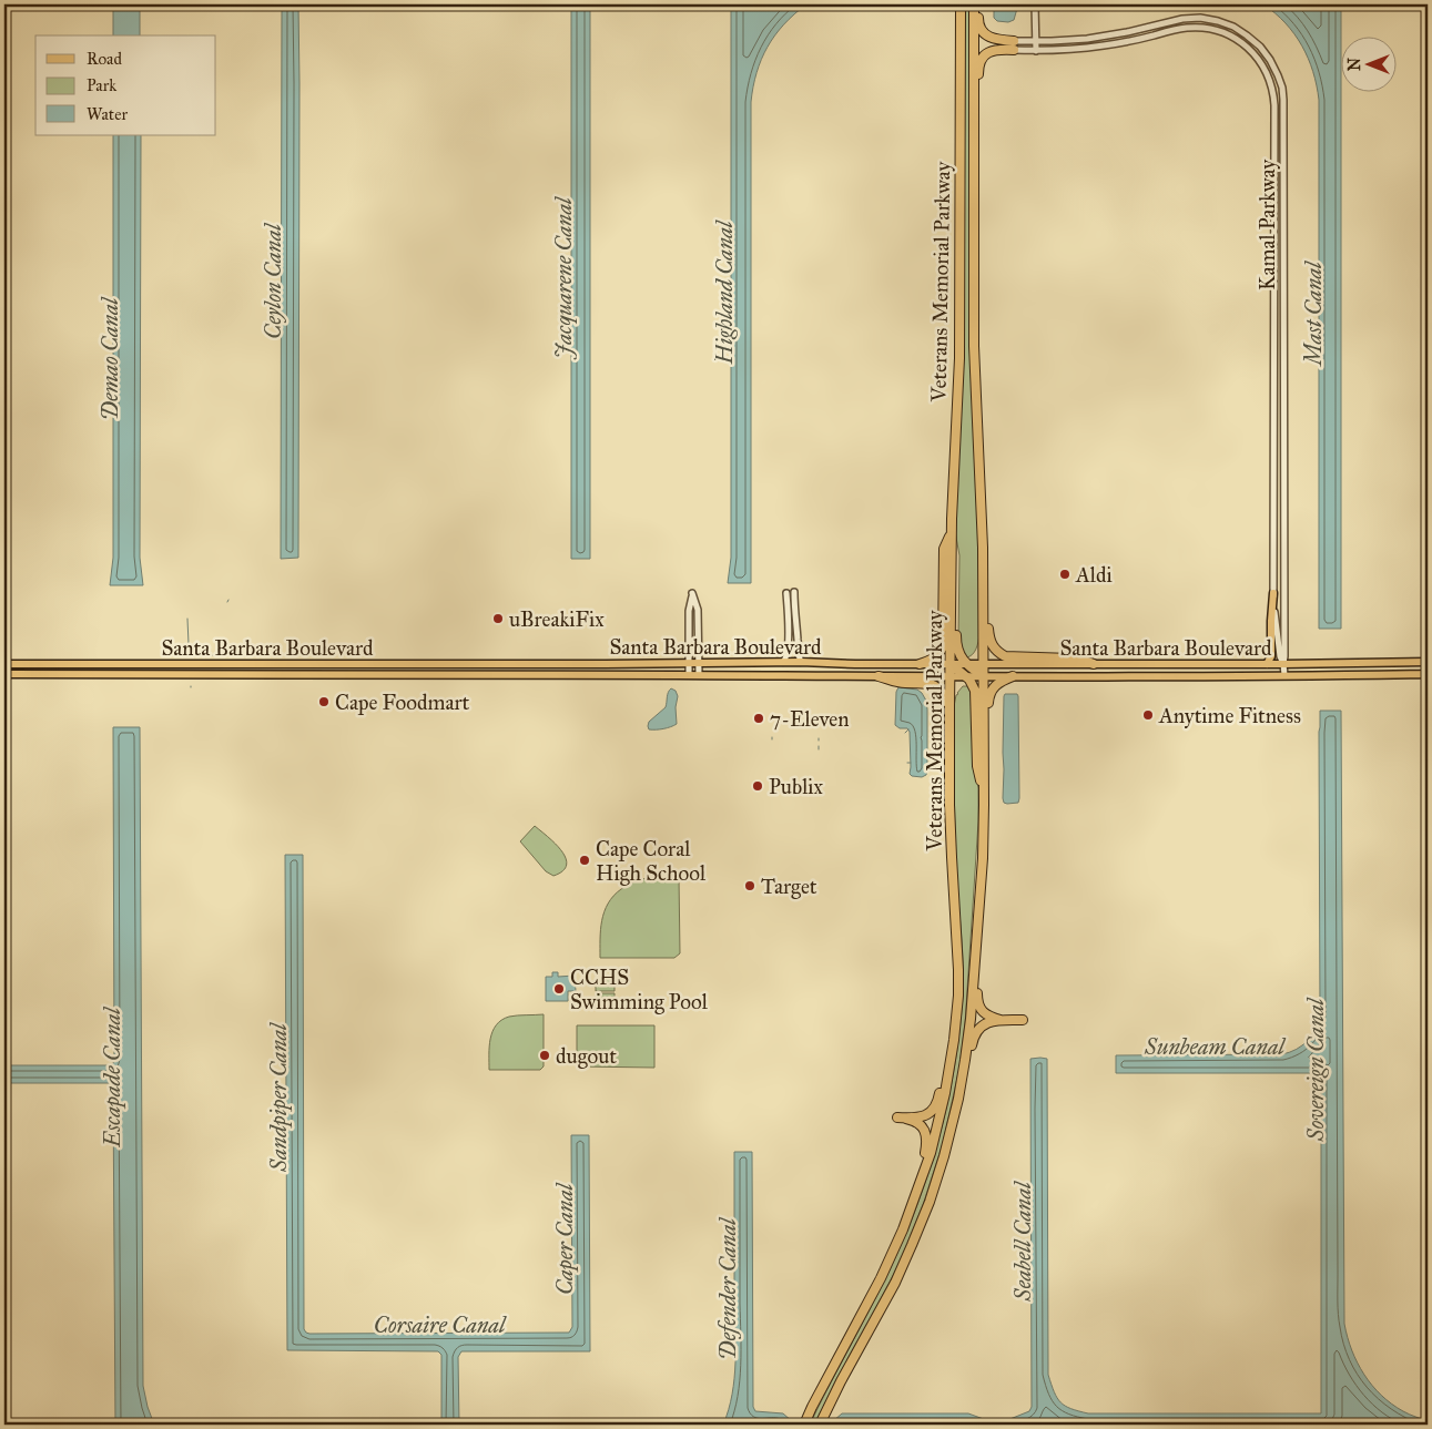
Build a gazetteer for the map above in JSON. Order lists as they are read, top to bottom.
{
  "streets": {
    "highway": ["Veterans Memorial Parkway"],
    "main road": ["Santa Barbara Boulevard"],
    "street": ["Kamal Parkway"]
  },
  "crossings": [
    ["Kamal Parkway", "Santa Barbara Boulevard"],
    ["Veterans Memorial Parkway", "Santa Barbara Boulevard"]
  ],
  "water": [
    "Jacquarene Canal",
    "Ceylon Canal",
    "Highland Canal",
    "Mast Canal",
    "Demao Canal",
    "Sunbeam Canal",
    "Sovereign Canal",
    "Escapade Canal",
    "Sandpiper Canal",
    "Caper Canal",
    "Seabell Canal",
    "Defender Canal",
    "Corsaire Canal"
  ],
  "places": [
    "Aldi",
    "uBreakiFix",
    "Cape Foodmart",
    "Anytime Fitness",
    "7-Eleven",
    "Publix",
    "Cape Coral High School",
    "Target",
    "CCHS Swimming Pool",
    "dugout"
  ],
  "legend": ["Road", "Park", "Water"],
  "north": "left"
}
